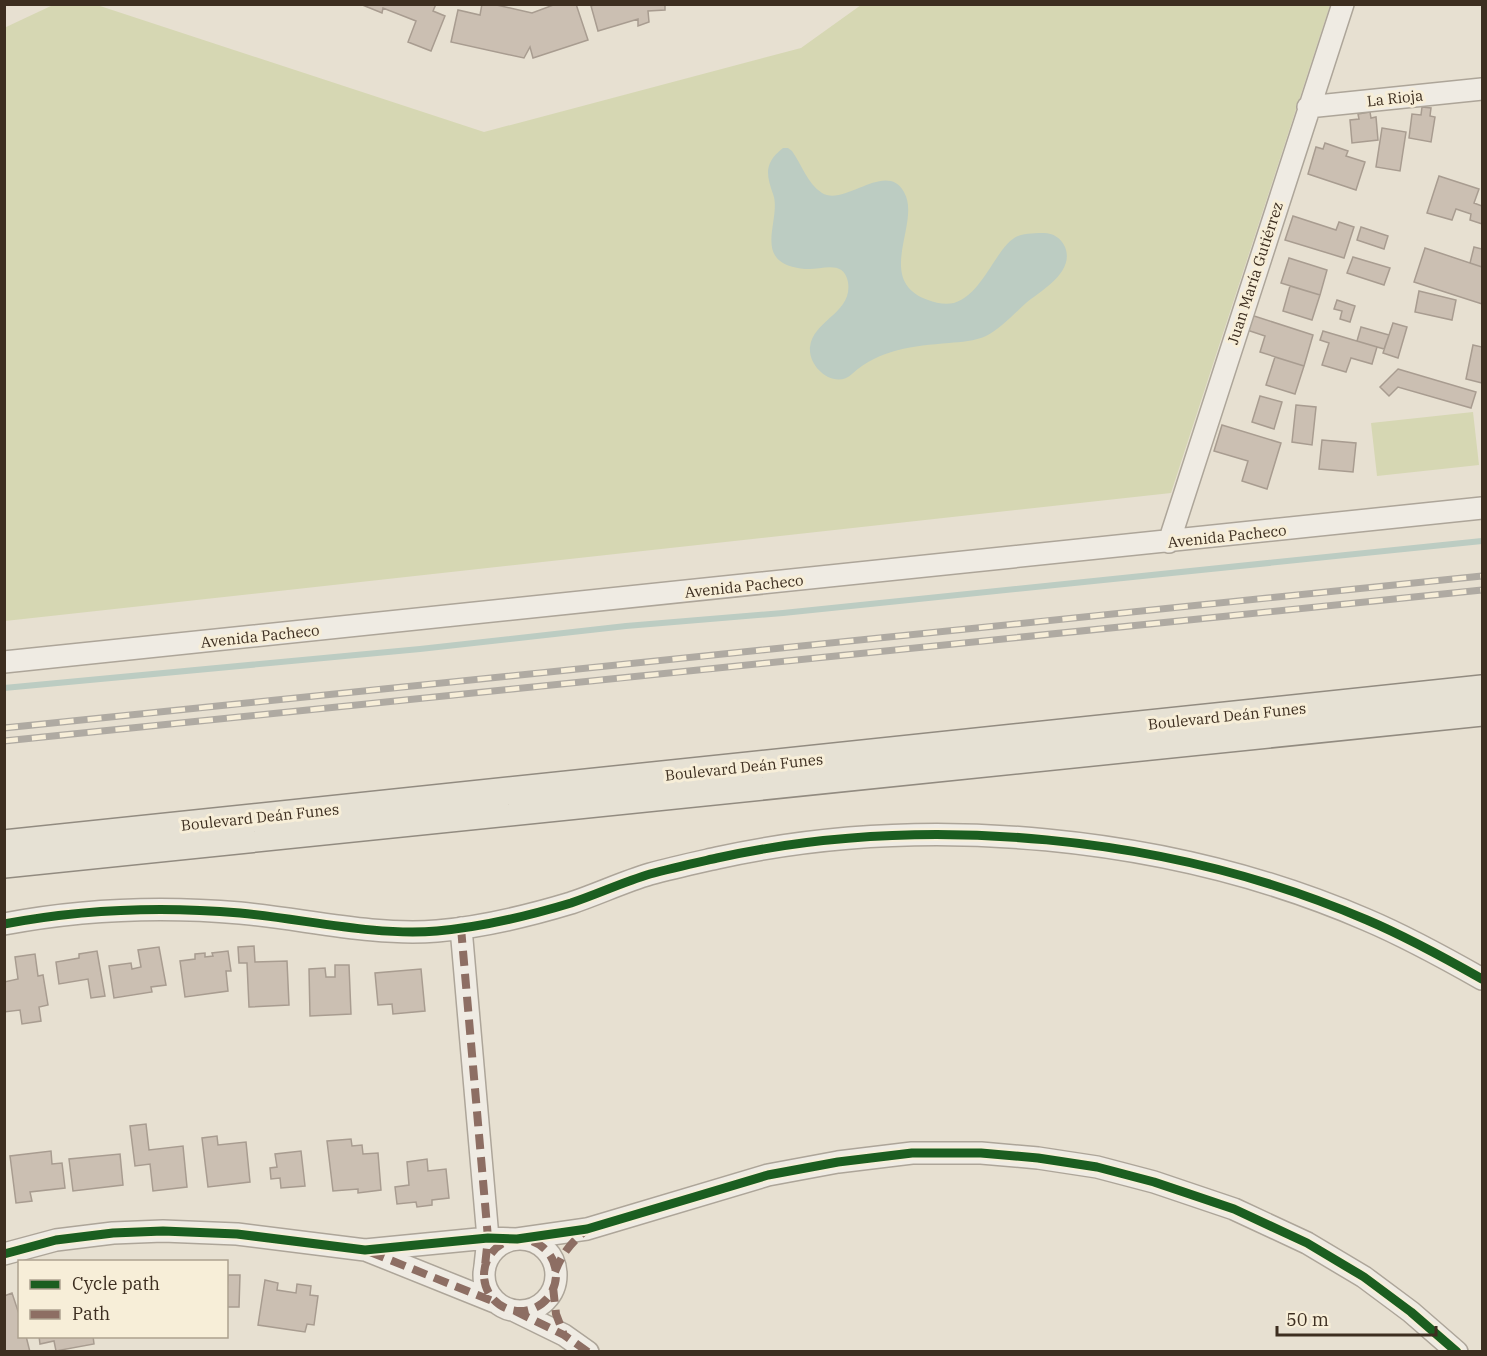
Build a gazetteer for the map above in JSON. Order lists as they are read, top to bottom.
{
  "streets": {
    "main road": ["Boulevard Deán Funes"],
    "street": ["La Rioja", "Juan María Gutiérrez", "Avenida Pacheco"]
  },
  "crossings": [
    ["La Rioja", "Juan María Gutiérrez"],
    ["Juan María Gutiérrez", "Avenida Pacheco"]
  ],
  "legend": ["Cycle path", "Path"],
  "scale_bar": "50 m"
}
